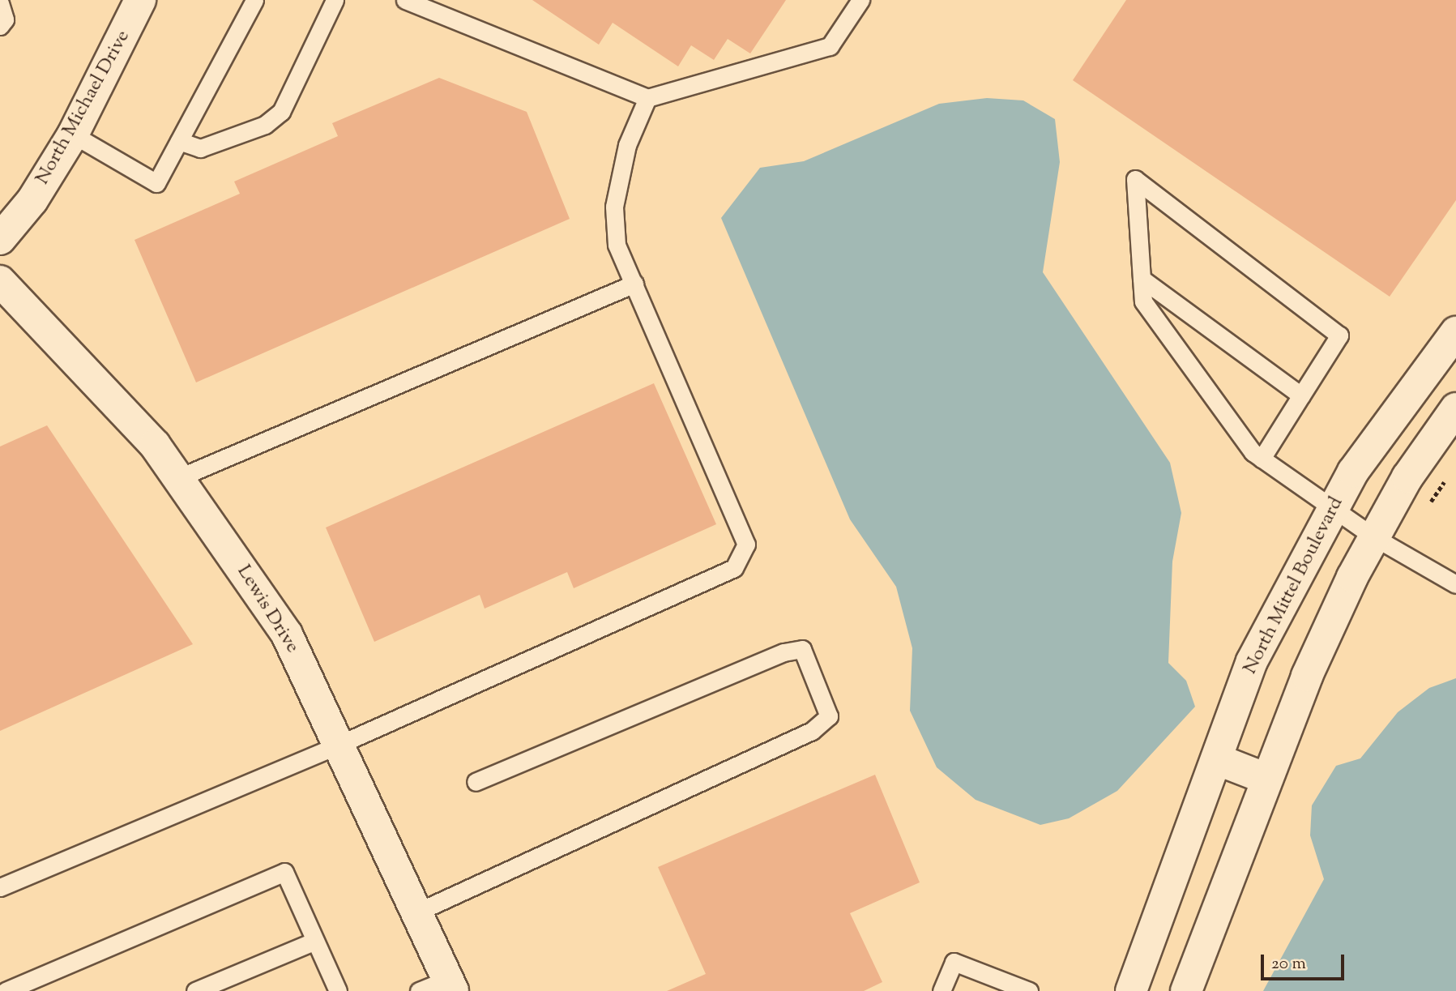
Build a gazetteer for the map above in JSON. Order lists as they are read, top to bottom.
{
  "streets": {
    "street": ["North Michael Drive", "North Mittel Boulevard", "Lewis Drive"]
  },
  "scale_bar": "20 m"
}
